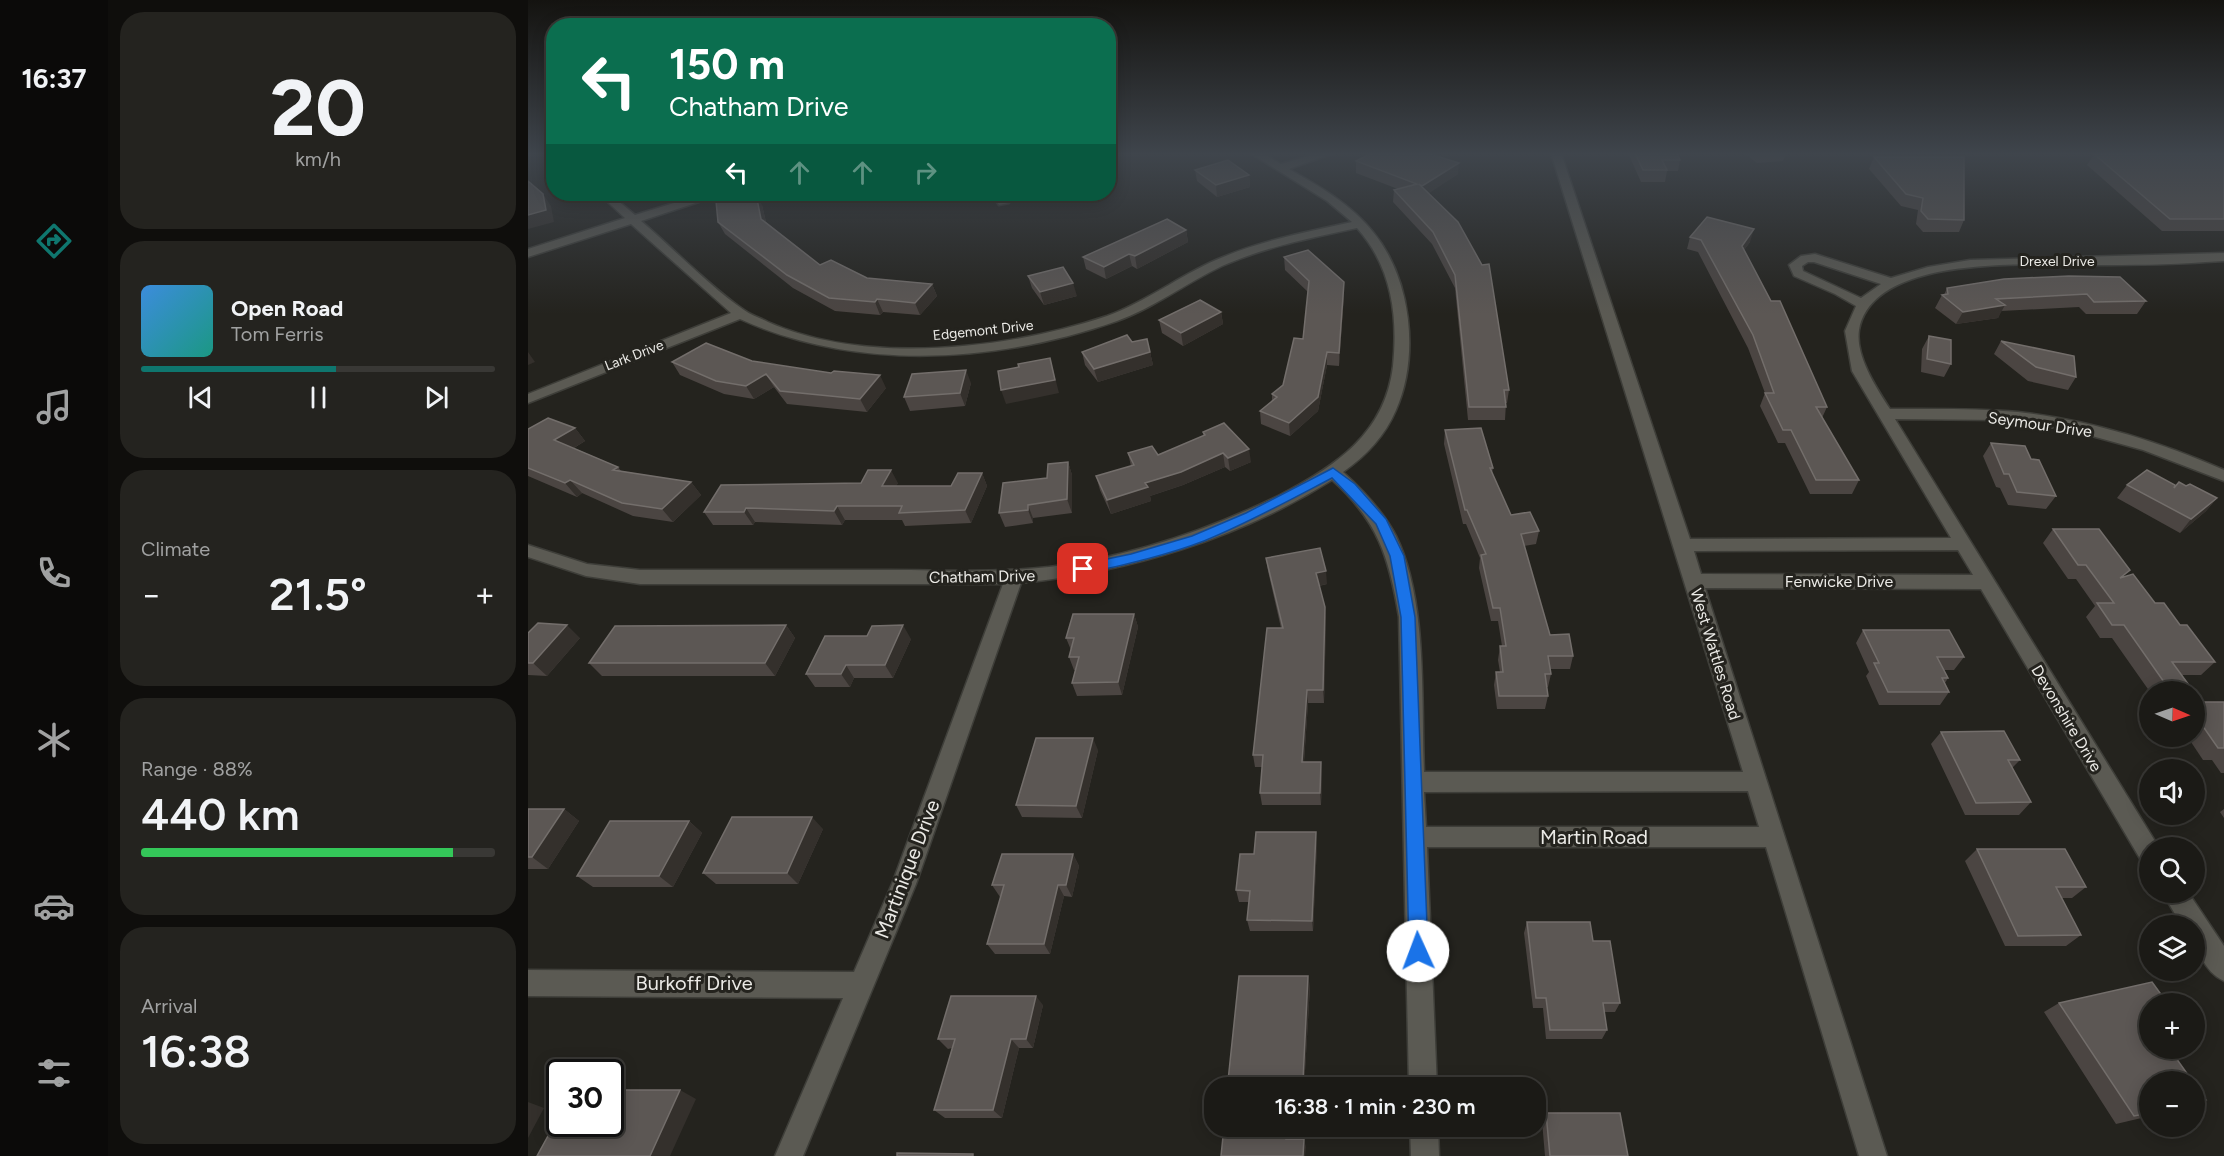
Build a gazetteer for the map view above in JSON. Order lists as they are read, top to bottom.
{
  "streets": {
    "street": [
      "Drexel Drive",
      "Edgemont Drive",
      "Lark Drive",
      "Seymour Drive",
      "Chatham Drive",
      "Fenwicke Drive",
      "West Wattles Road",
      "Devonshire Drive",
      "Martin Road",
      "Martinique Drive",
      "Burkoff Drive"
    ]
  },
  "crossings": [
    ["Edgemont Drive", "Lark Drive"],
    ["Edgemont Drive", "Chatham Drive"],
    ["Chatham Drive", "Martinique Drive"],
    ["Fenwicke Drive", "West Wattles Road"],
    ["Fenwicke Drive", "Devonshire Drive"],
    ["West Wattles Road", "Martin Road"],
    ["Martinique Drive", "Burkoff Drive"]
  ],
  "north": "right",
  "page": {
    "tabs": "16:37",
    "tile": [
      ["20", "km/h"],
      "Climate",
      ["Range · 88%", "440 km"],
      ["Arrival", "16:38"]
    ],
    "turn": ["150 m", "Chatham Drive"],
    "song": ["Open Road", "Tom Ferris"],
    "heat": ["−", "21.5°", "+"],
    "map_buttons": ["+", "−"],
    "limit": "30",
    "trip": "16:38 · 1 min · 230 m"
  }
}
